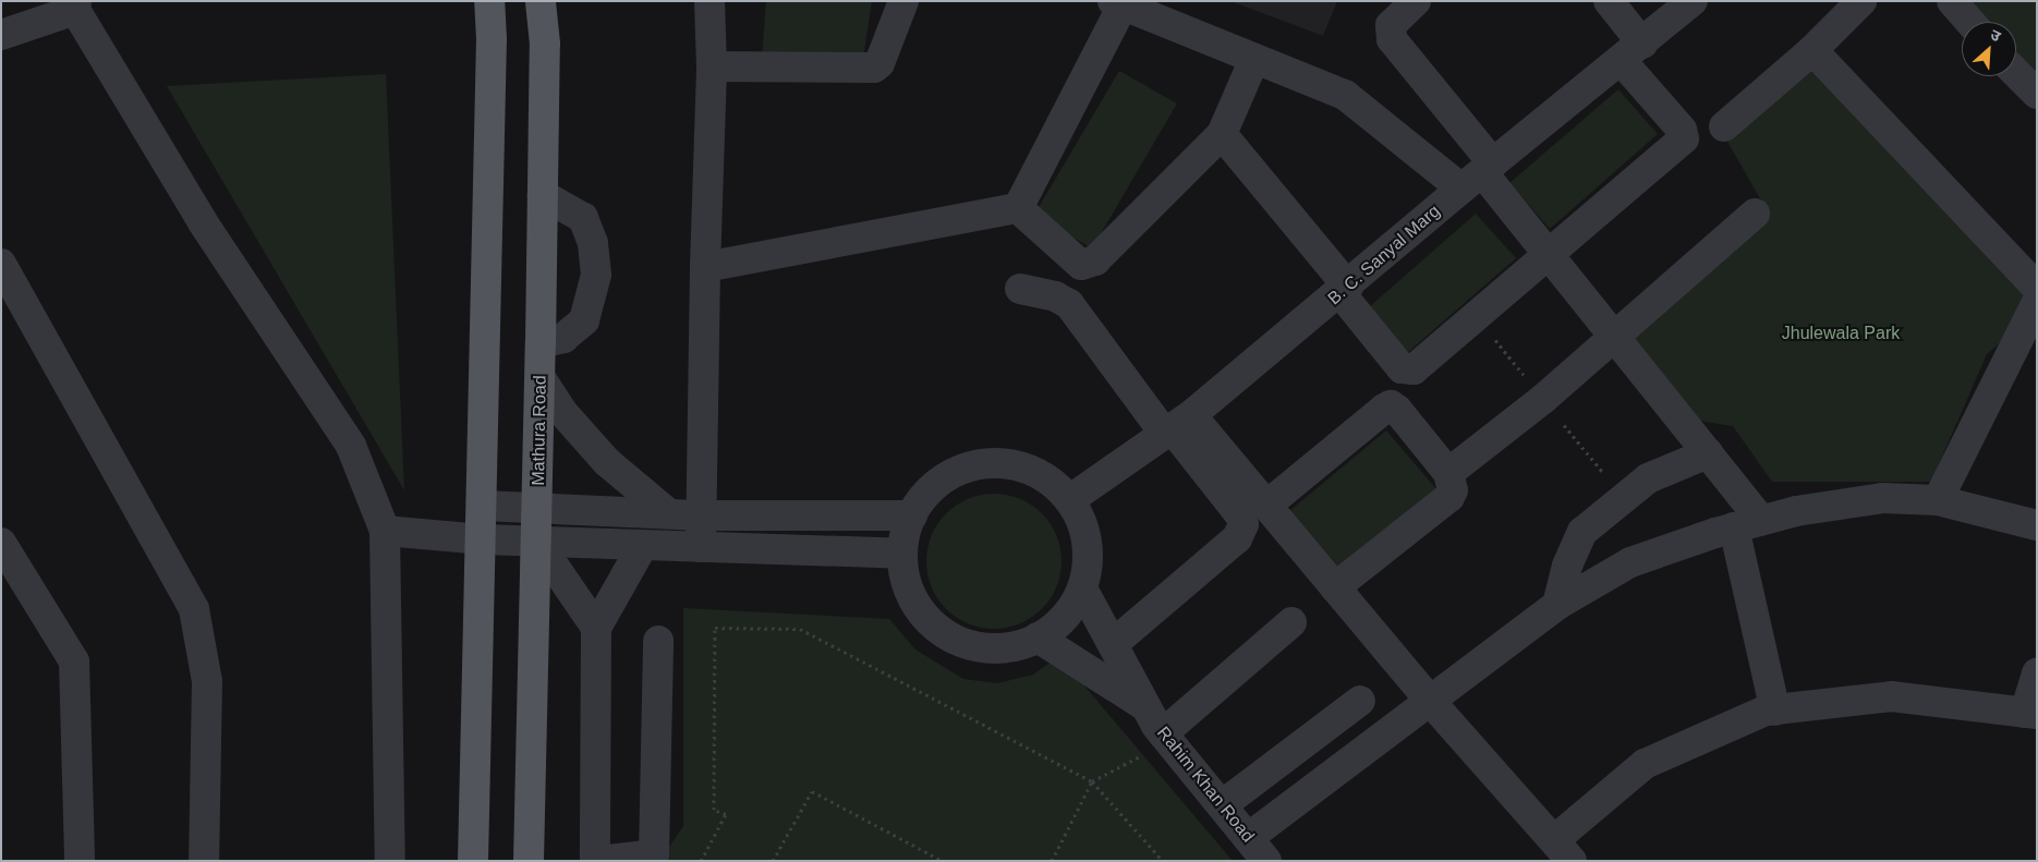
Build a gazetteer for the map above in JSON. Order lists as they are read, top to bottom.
{
  "streets": {
    "main road": ["Mathura Road"],
    "street": ["B. C. Sanyal Marg", "Rahim Khan Road"]
  },
  "crossings": [
    ["B. C. Sanyal Marg", "Rahim Khan Road"]
  ],
  "parks": ["Jhulewala Park"],
  "north": "top right"
}
